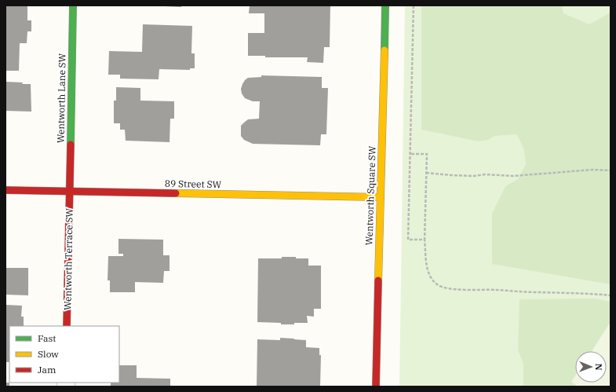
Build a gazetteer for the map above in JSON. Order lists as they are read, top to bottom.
{
  "streets": {
    "street": [
      "Wentworth Lane SW",
      "89 Street SW",
      "Wentworth Square SW",
      "Wentworth Terrace SW"
    ]
  },
  "crossings": [
    ["Wentworth Lane SW", "89 Street SW"],
    ["Wentworth Lane SW", "Wentworth Terrace SW"],
    ["89 Street SW", "Wentworth Square SW"],
    ["89 Street SW", "Wentworth Terrace SW"]
  ],
  "legend": ["Fast", "Slow", "Jam"],
  "north": "right"
}
